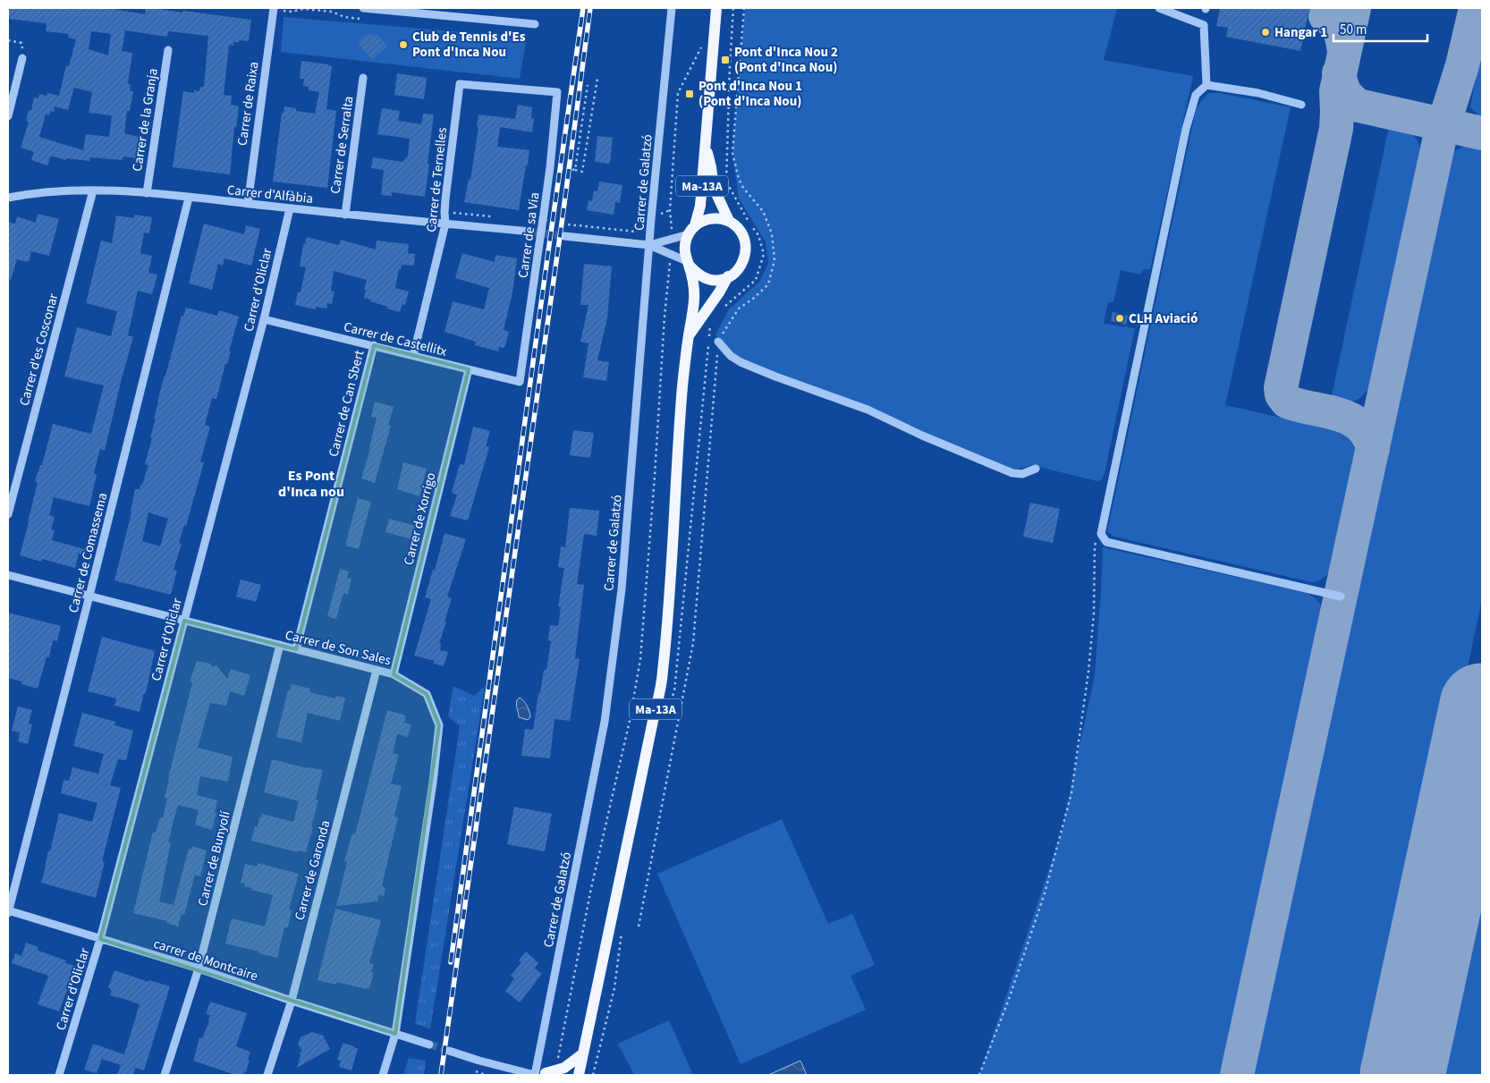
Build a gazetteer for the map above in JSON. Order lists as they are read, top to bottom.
{
  "streets": {
    "main road": ["Ma-13A"],
    "street": [
      "Carrer de Raixa",
      "Carrer de la Granja",
      "Carrer de Serralta",
      "Carrer de Ternelles",
      "Carrer de Galatzó",
      "Carrer d'Alfàbia",
      "Carrer de sa Via",
      "Carrer d'Oliclar",
      "Carrer de Castellitx",
      "Carrer d'es Cosconar",
      "Carrer de Can Sbert",
      "Carrer de Xorrigo",
      "Carrer de Comassema",
      "Carrer de Son Sales",
      "Carrer de Bunyolí",
      "Carrer de Garonda",
      "carrer de Montcaire"
    ]
  },
  "crossings": [
    ["Carrer de Raixa", "Carrer d'Alfàbia"],
    ["Carrer de la Granja", "Carrer d'Alfàbia"],
    ["Carrer de Serralta", "Carrer d'Alfàbia"],
    ["Carrer de Ternelles", "Carrer d'Alfàbia"],
    ["Carrer de Ternelles", "Carrer de sa Via"],
    ["Carrer de Ternelles", "Carrer de Castellitx"],
    ["Carrer d'Alfàbia", "Carrer d'Oliclar"],
    ["Carrer d'Alfàbia", "Carrer d'es Cosconar"],
    ["Carrer d'Alfàbia", "Carrer de Comassema"],
    ["Carrer de sa Via", "Carrer de Castellitx"],
    ["Carrer d'Oliclar", "Carrer de Castellitx"],
    ["Carrer d'Oliclar", "Carrer de Son Sales"],
    ["Carrer d'Oliclar", "carrer de Montcaire"],
    ["Carrer de Castellitx", "Carrer de Can Sbert"],
    ["Carrer de Castellitx", "Carrer de Xorrigo"],
    ["Carrer de Can Sbert", "Carrer de Son Sales"],
    ["Carrer de Xorrigo", "Carrer de Son Sales"],
    ["Carrer de Comassema", "Carrer de Son Sales"],
    ["Carrer de Comassema", "carrer de Montcaire"],
    ["Carrer de Son Sales", "Carrer de Bunyolí"],
    ["Carrer de Son Sales", "Carrer de Garonda"],
    ["Carrer de Son Sales", "carrer de Montcaire"],
    ["Carrer de Bunyolí", "carrer de Montcaire"],
    ["Carrer de Garonda", "carrer de Montcaire"]
  ],
  "districts": ["Es Pont d'Inca nou"],
  "places": {
    "other": ["Hangar 1", "Club de Tennis d'Es Pont d'Inca Nou", "CLH Aviació"],
    "transit": ["Pont d'Inca Nou 2 (Pont d'Inca Nou)", "Pont d'Inca Nou 1 (Pont d'Inca Nou)"]
  },
  "scale_bar": "50 m"
}
